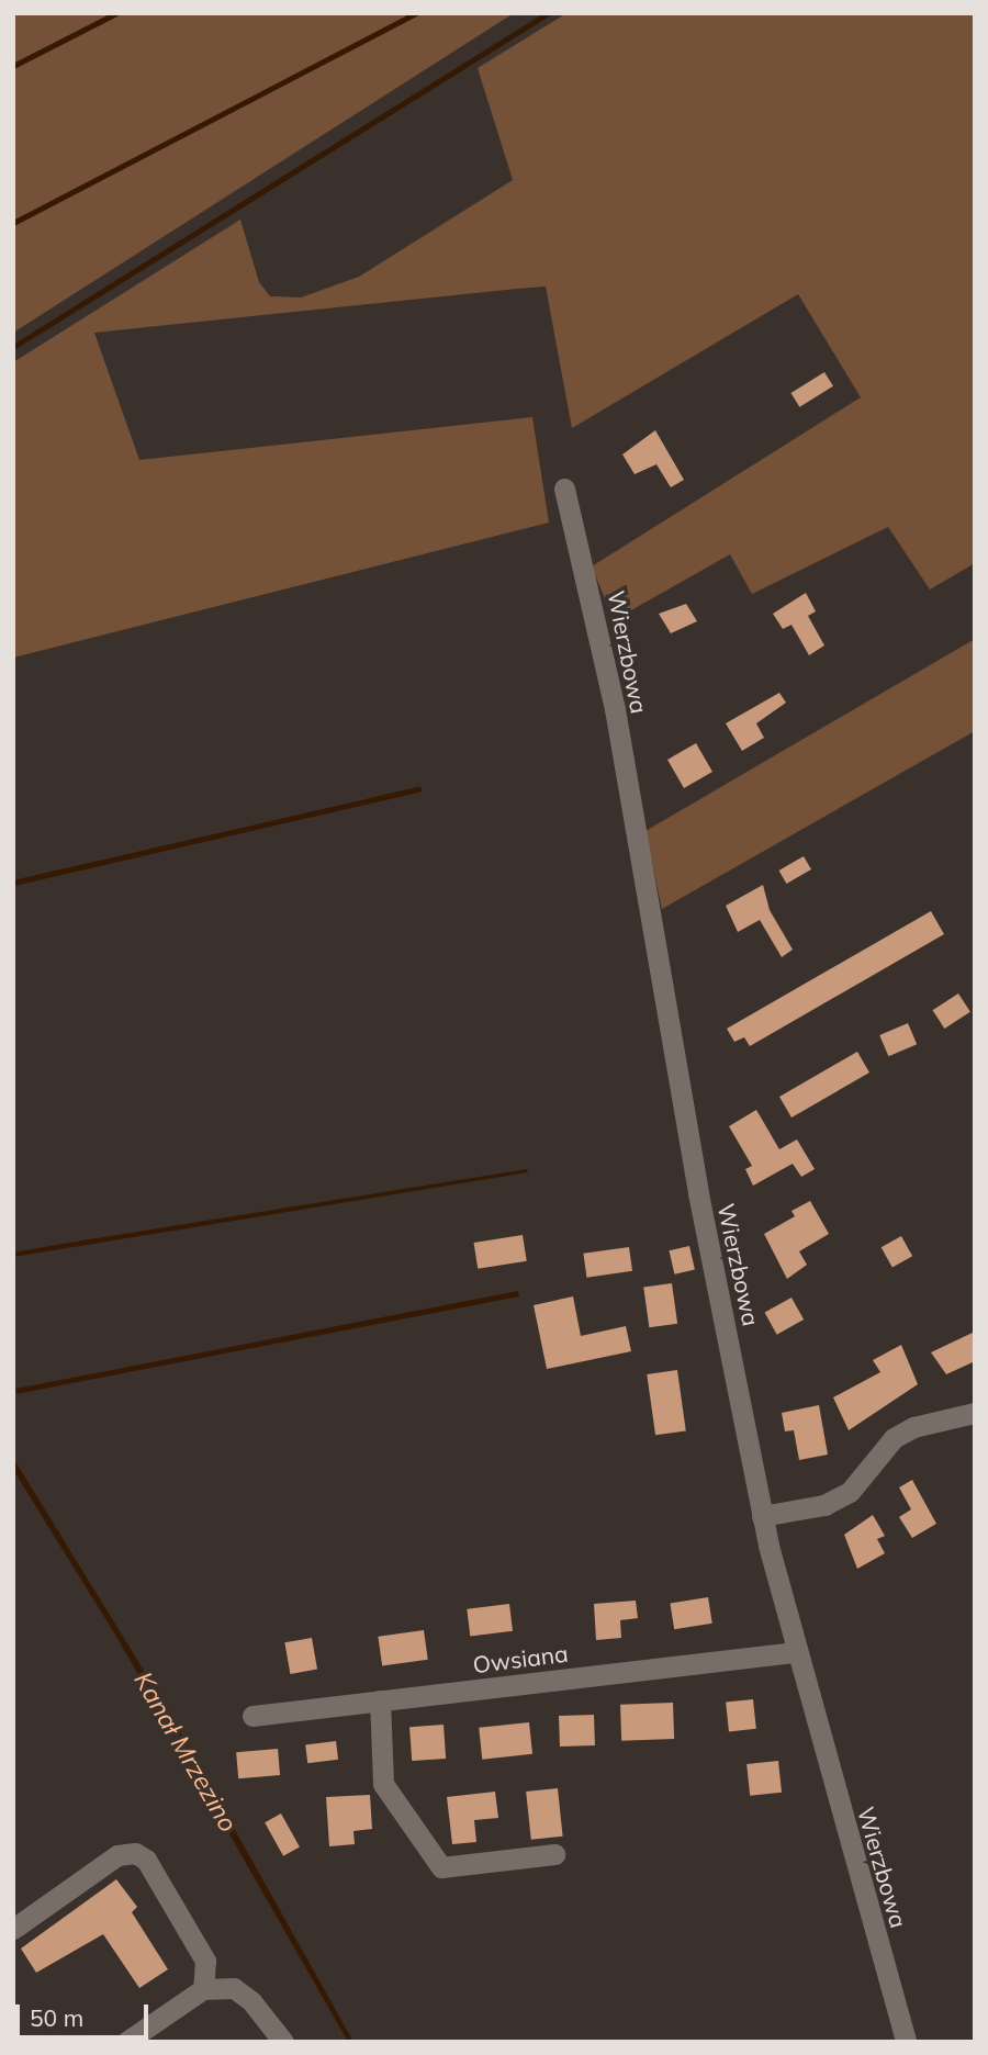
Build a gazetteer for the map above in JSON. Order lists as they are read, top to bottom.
{
  "streets": {
    "street": ["Wierzbowa", "Owsiana"]
  },
  "crossings": [
    ["Wierzbowa", "Owsiana"]
  ],
  "water": ["Kanał Mrzezino"],
  "scale_bar": "50 m"
}
